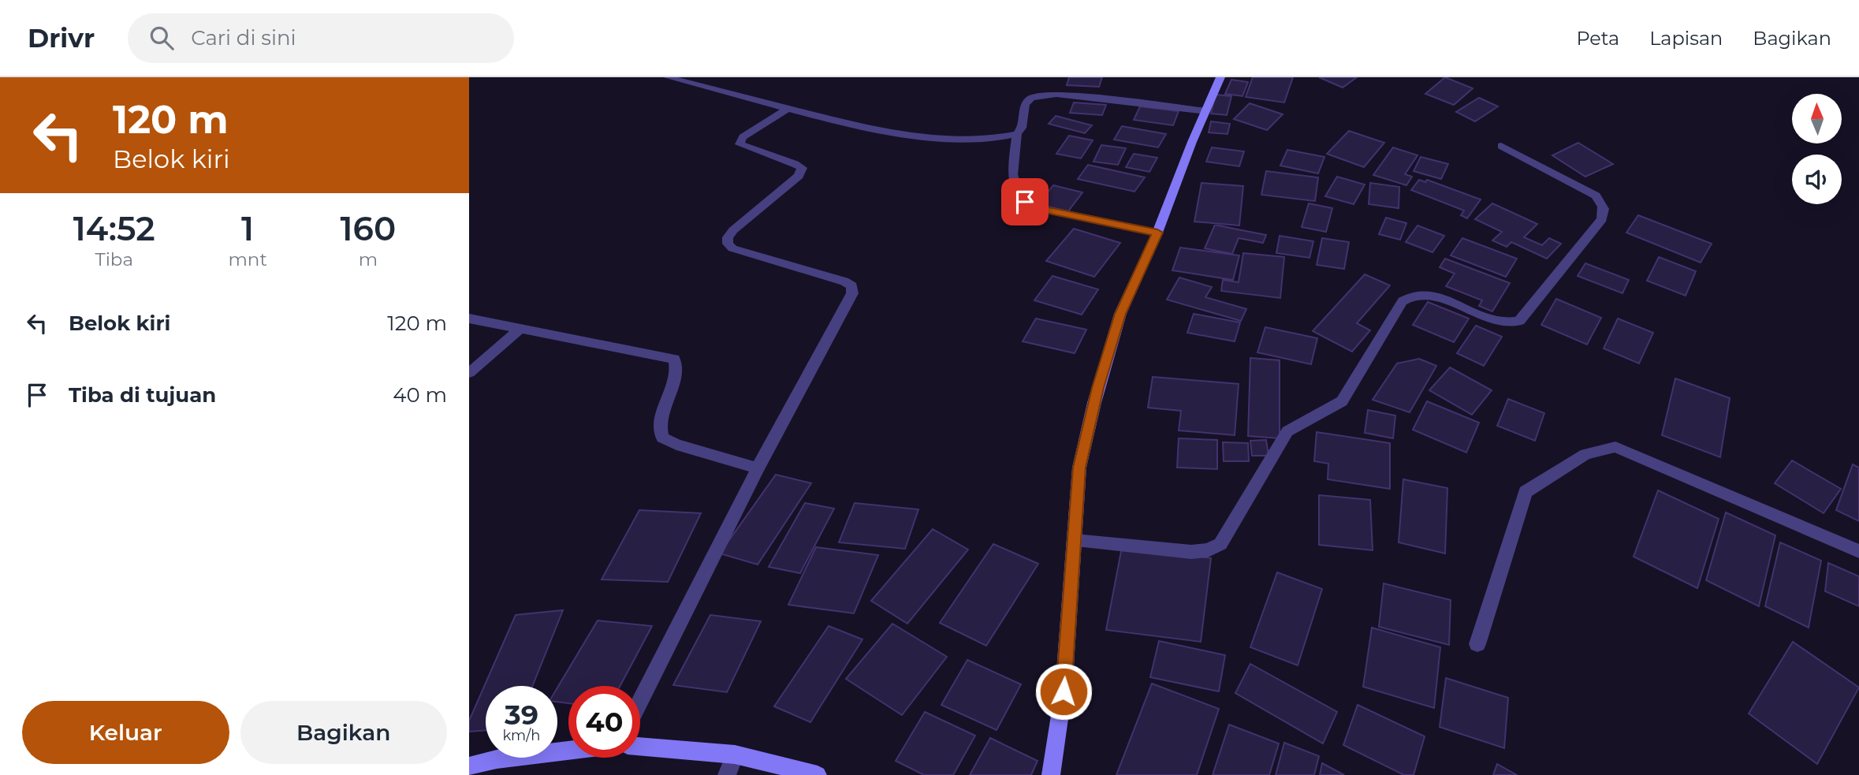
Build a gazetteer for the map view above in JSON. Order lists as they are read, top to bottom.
{
  "north": "top",
  "page": {
    "header": "Drivr",
    "search": "Cari di sini",
    "nav": ["Peta", "Lapisan", "Bagikan"],
    "turn": ["120 m", "Belok kiri"],
    "eta": [
      "14:52",
      "Tiba",
      "1",
      "mnt",
      "160",
      "m"
    ],
    "list": [
      {
        "name": "Belok kiri",
        "value": "120 m"
      },
      {
        "name": "Tiba di tujuan",
        "value": "40 m"
      }
    ],
    "speed": "39 km/h",
    "limit": "40",
    "buttons": ["Keluar", "Bagikan"]
  }
}
